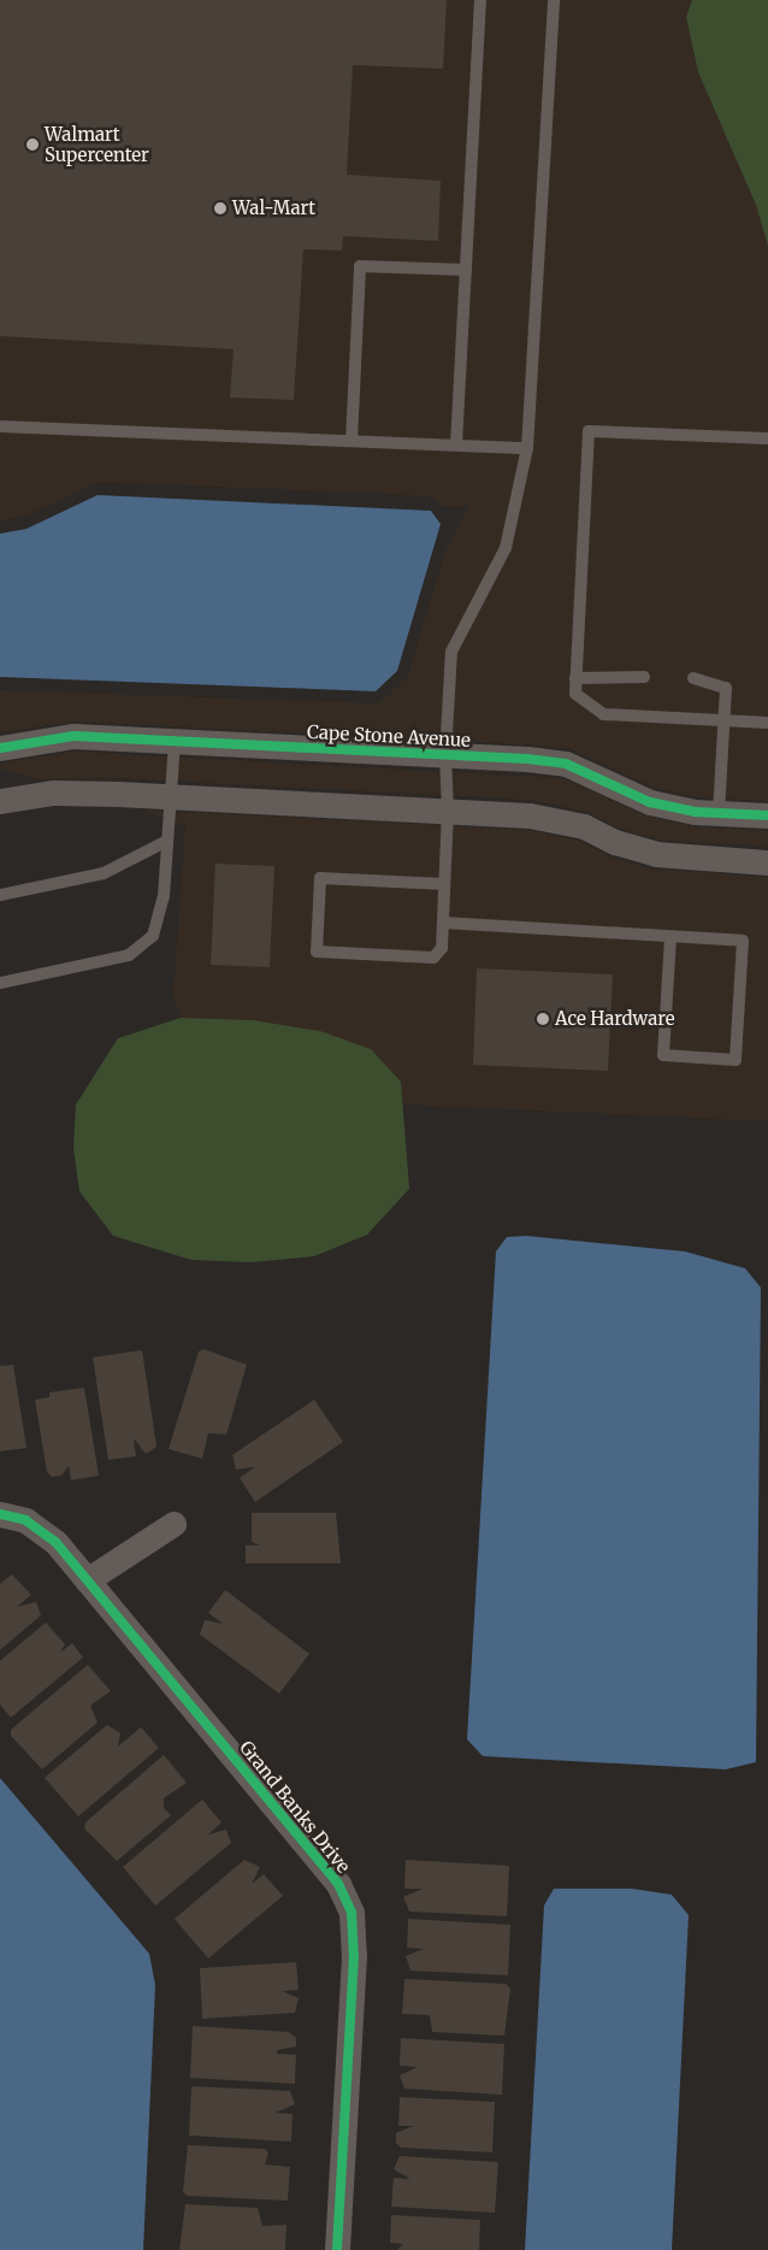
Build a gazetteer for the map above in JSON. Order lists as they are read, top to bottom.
{
  "streets": {
    "street": ["Cape Stone Avenue", "Grand Banks Drive"]
  },
  "places": ["Walmart Supercenter", "Wal-Mart", "Ace Hardware"]
}
